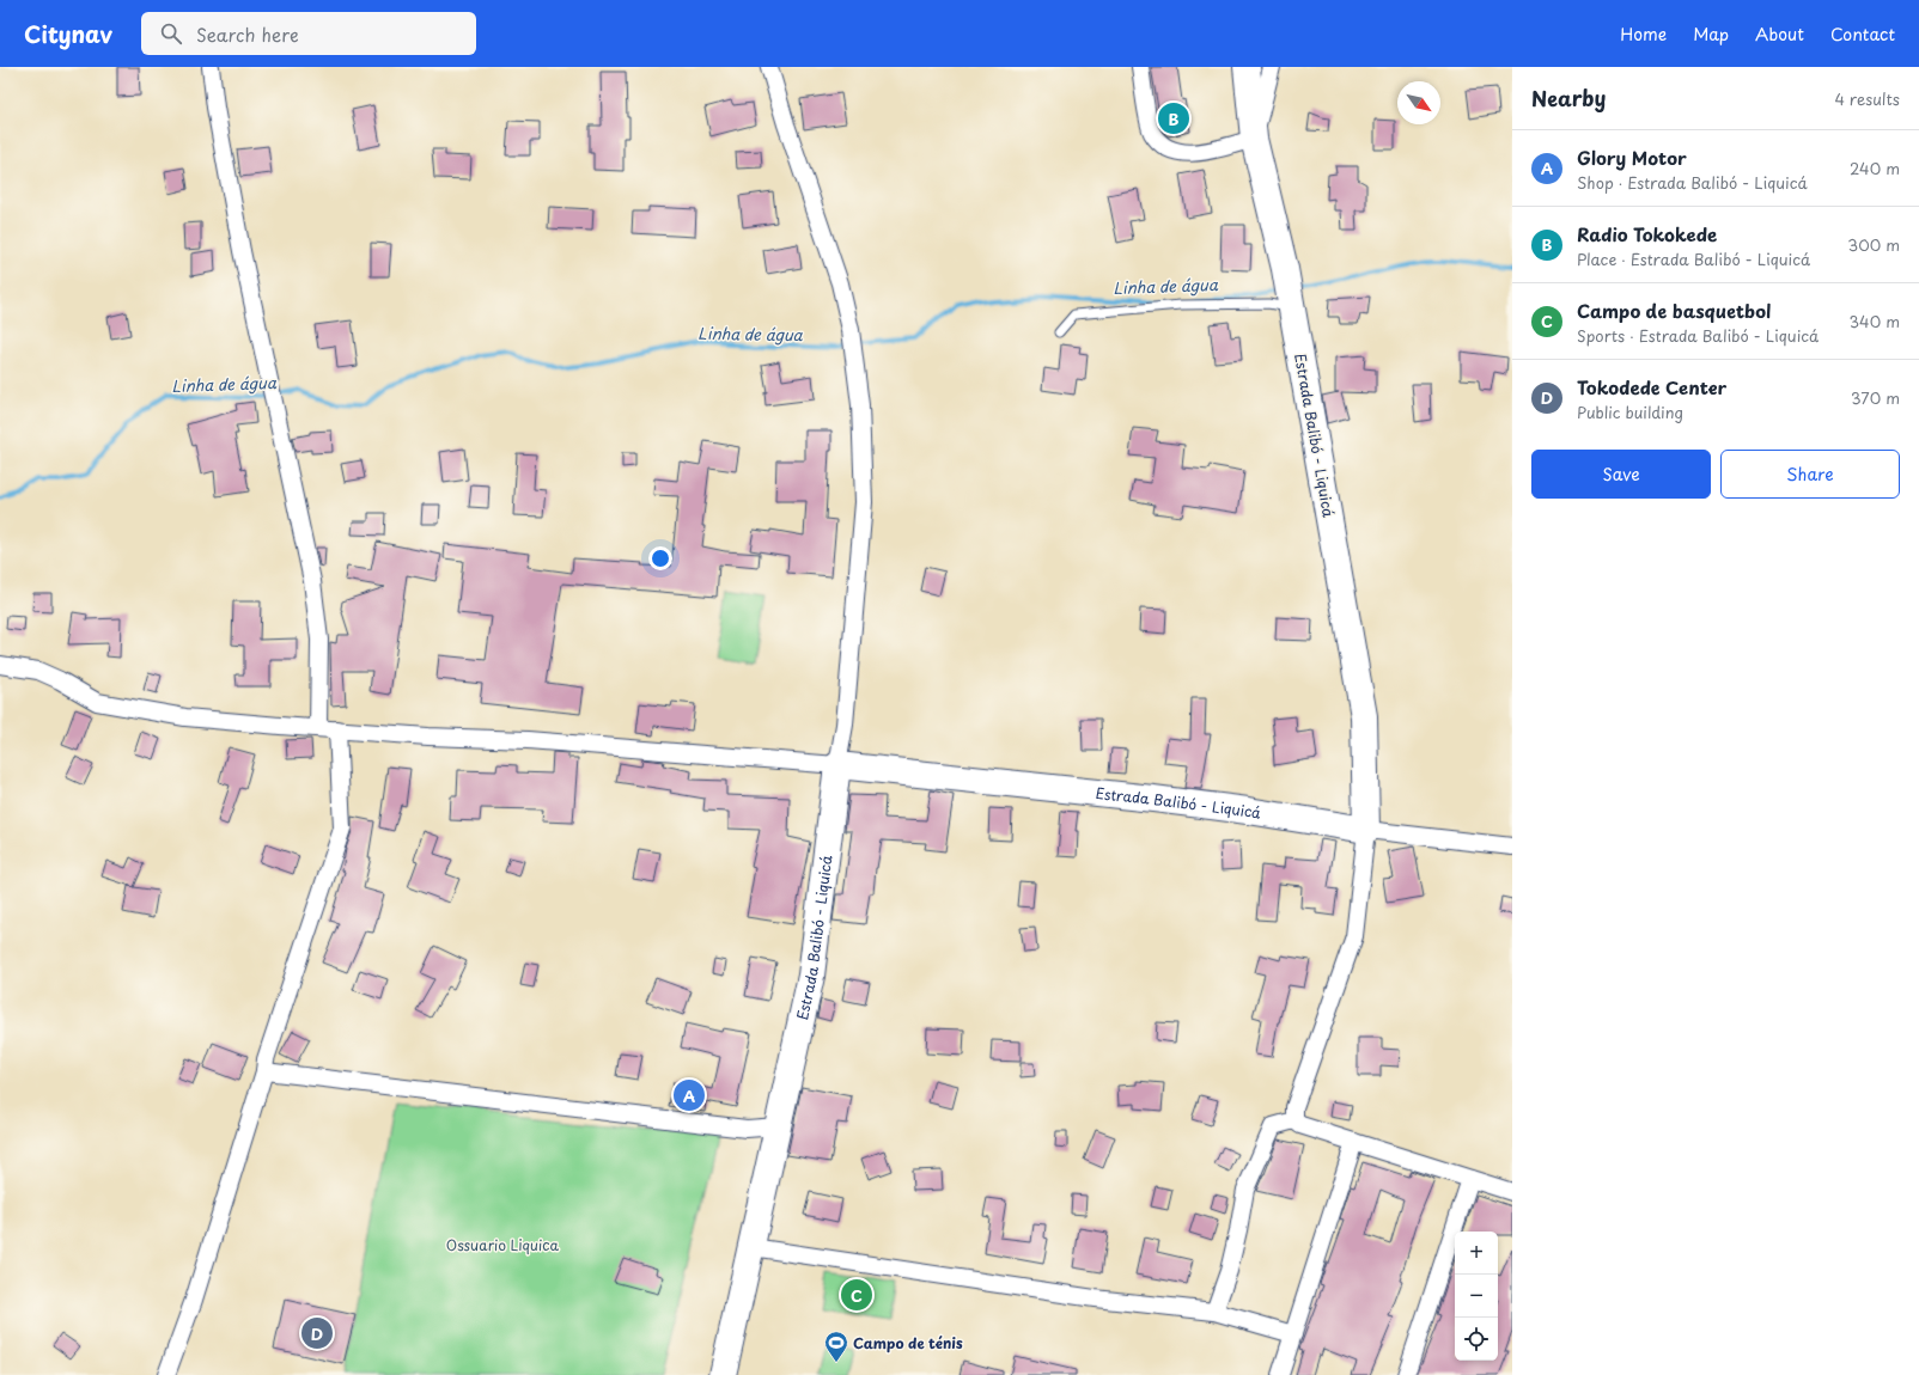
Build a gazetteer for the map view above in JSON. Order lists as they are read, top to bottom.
{
  "streets": {
    "main road": ["Estrada Balibó - Liquicá"]
  },
  "water": ["Linha de água"],
  "parks": ["Ossuario Liquica"],
  "places": {
    "sports": ["Campo de ténis"]
  },
  "north": "bottom right",
  "page": {
    "header": "Citynav",
    "search": "Search here",
    "nav": [
      "Home",
      "Map",
      "About",
      "Contact"
    ],
    "heading": ["Nearby", "4 results"],
    "pins": [
      "B",
      "A",
      "C",
      "D"
    ],
    "list": [
      {
        "mark": "A",
        "name": "Glory Motor",
        "note": "Shop · Estrada Balibó - Liquicá",
        "value": "240 m"
      },
      {
        "mark": "B",
        "name": "Radio Tokokede",
        "note": "Place · Estrada Balibó - Liquicá",
        "value": "300 m"
      },
      {
        "mark": "C",
        "name": "Campo de basquetbol",
        "note": "Sports · Estrada Balibó - Liquicá",
        "value": "340 m"
      },
      {
        "mark": "D",
        "name": "Tokodede Center",
        "note": "Public building",
        "value": "370 m"
      }
    ],
    "buttons": ["Save", "Share"],
    "map_buttons": ["+", "−"]
  }
}
